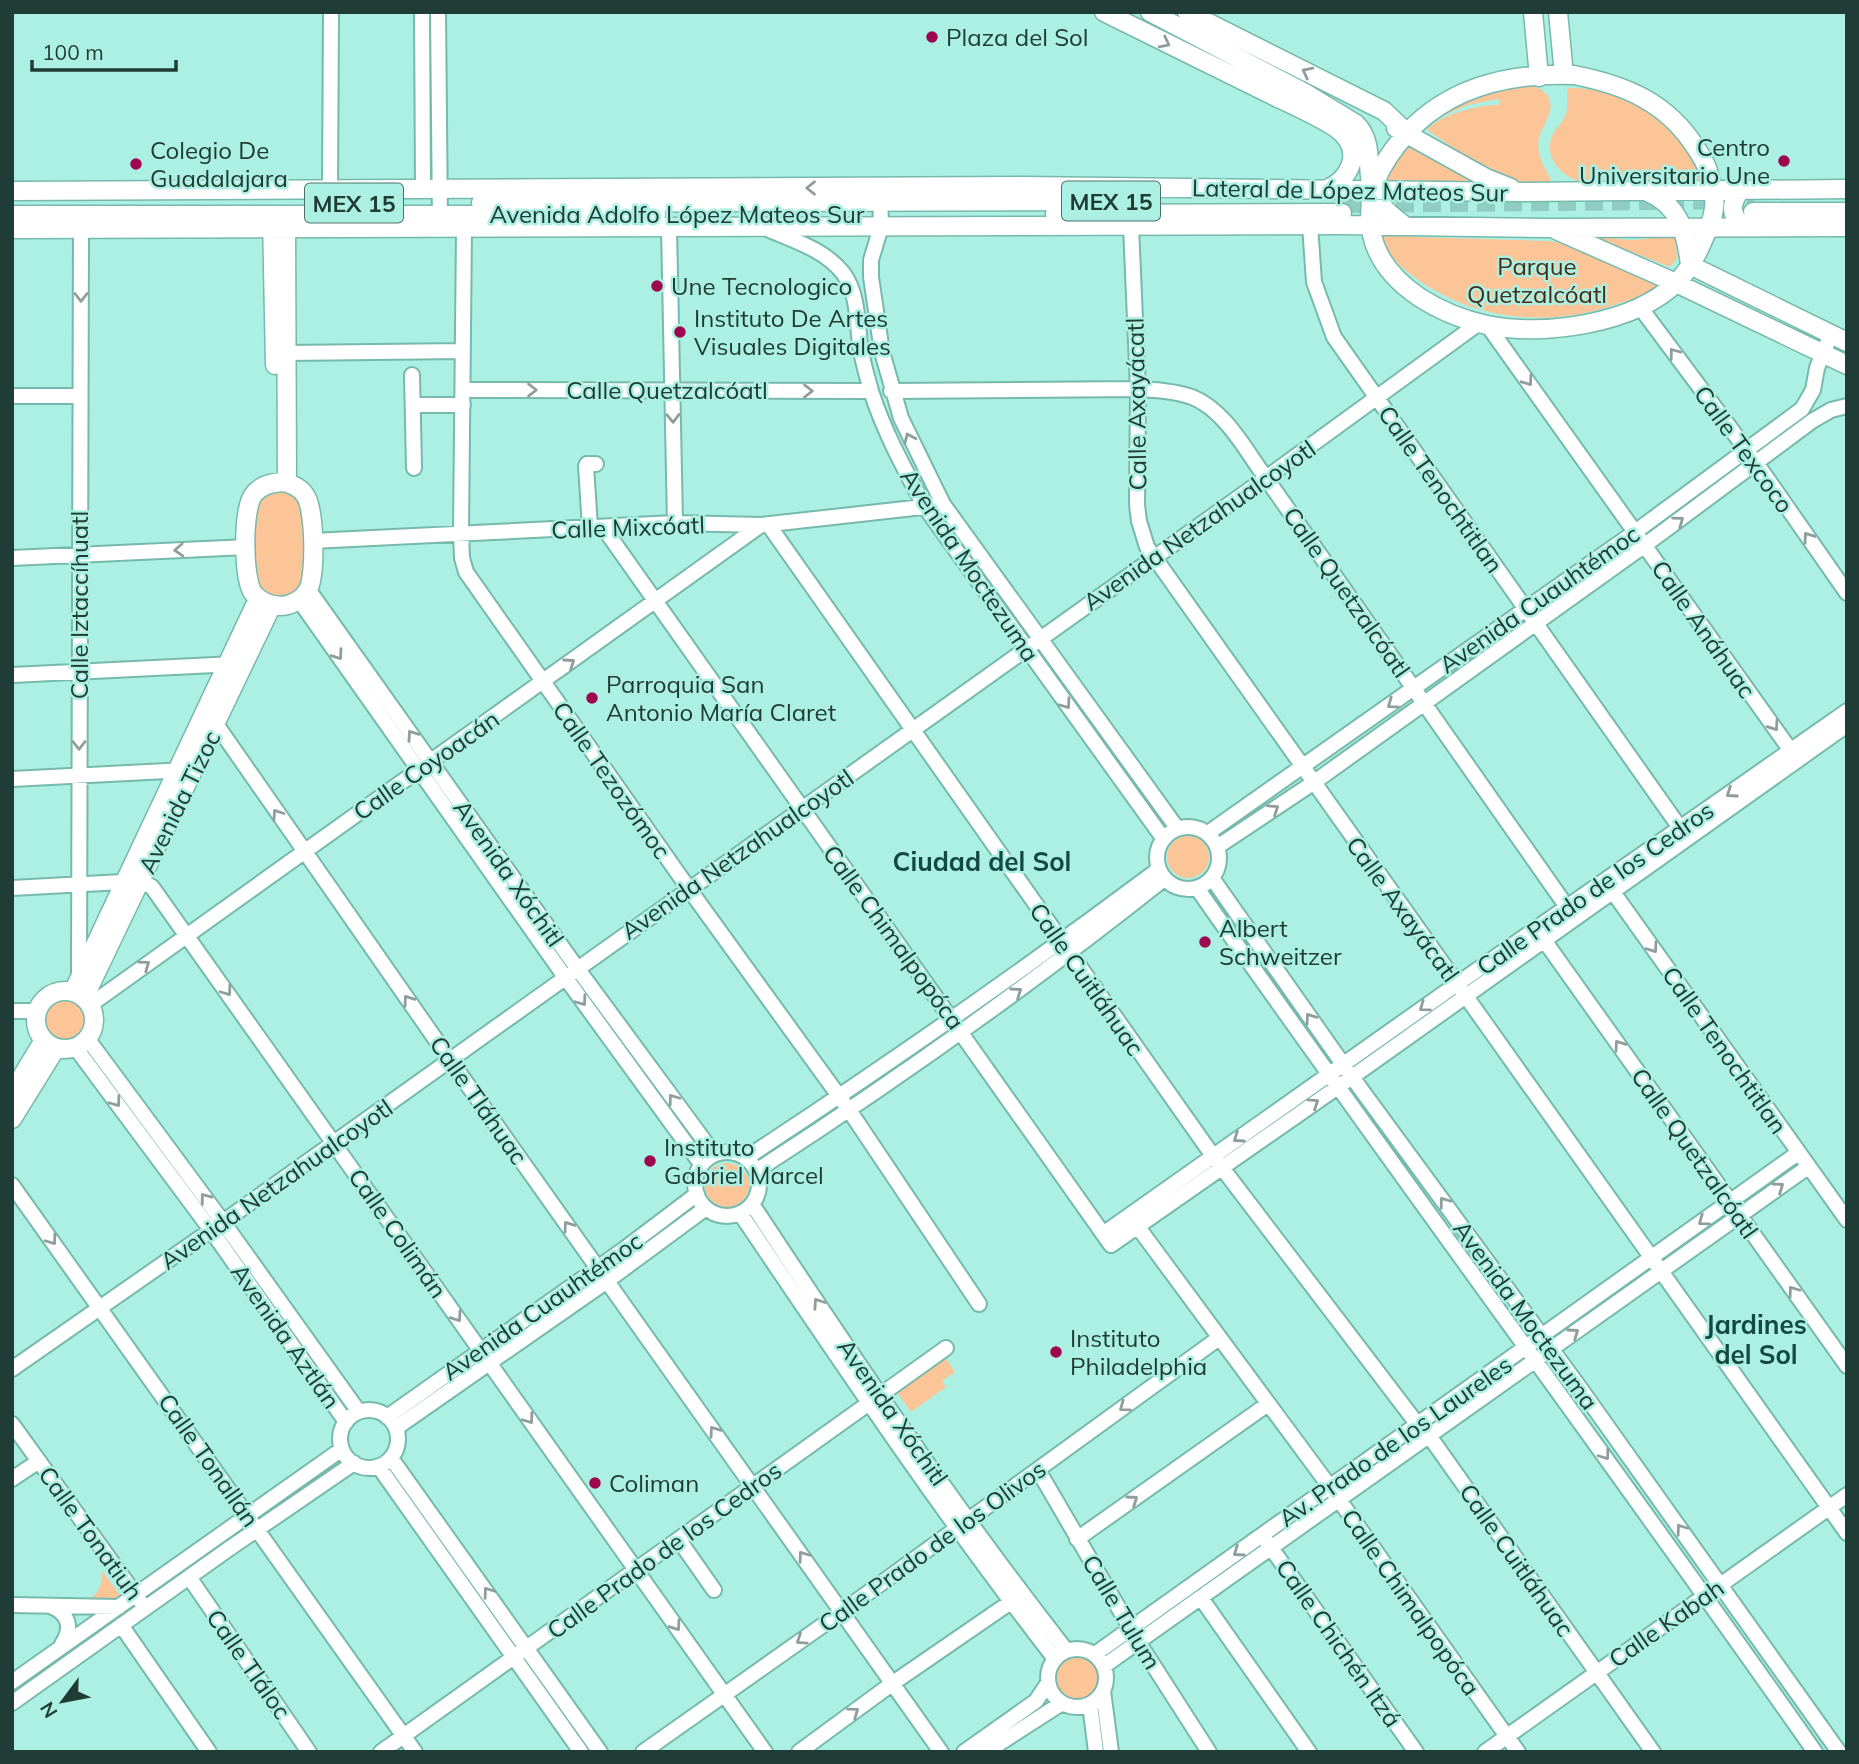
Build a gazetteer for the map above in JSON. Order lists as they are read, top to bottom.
{
  "streets": {
    "main road": [
      "Lateral de López Mateos Sur",
      "MEX 15",
      "Avenida Adolfo López Mateos Sur",
      "Avenida Tizoc"
    ],
    "street": [
      "Calle Quetzalcóatl",
      "Calle Axayácatl",
      "Calle Texcoco",
      "Calle Tenochtitlan",
      "Avenida Netzahualcoyotl",
      "Calle Mixcóatl",
      "Avenida Moctezuma",
      "Avenida Cuauhtémoc",
      "Calle Iztaccíhuatl",
      "Calle Anáhuac",
      "Calle Coyoacán",
      "Calle Tezozómoc",
      "Avenida Xóchitl",
      "Calle Prado de los Cedros",
      "Calle Chimalpopóca",
      "Calle Cuitláhuac",
      "Calle Tláhuac",
      "Calle Colimán",
      "Avenida Aztlán",
      "Av. Prado de los Laureles",
      "Calle Tonallán",
      "Calle Tonatiuh",
      "Calle Prado de los Olivos",
      "Calle Tulum",
      "Calle Kabah",
      "Calle Chichén Itzá",
      "Calle Tláloc"
    ]
  },
  "crossings": [
    ["Lateral de López Mateos Sur", "Avenida Adolfo López Mateos Sur"],
    ["Lateral de López Mateos Sur", "Calle Axayácatl"],
    ["Lateral de López Mateos Sur", "Calle Tenochtitlan"],
    ["Lateral de López Mateos Sur", "Avenida Moctezuma"],
    ["Lateral de López Mateos Sur", "Calle Iztaccíhuatl"],
    ["Lateral de López Mateos Sur", "Calle Tezozómoc"],
    ["Avenida Adolfo López Mateos Sur", "Avenida Moctezuma"],
    ["Calle Quetzalcóatl", "Calle Axayácatl"],
    ["Calle Quetzalcóatl", "Avenida Netzahualcoyotl"],
    ["Calle Quetzalcóatl", "Avenida Moctezuma"],
    ["Calle Quetzalcóatl", "Avenida Cuauhtémoc"],
    ["Calle Quetzalcóatl", "Calle Tezozómoc"],
    ["Calle Quetzalcóatl", "Calle Prado de los Cedros"],
    ["Calle Quetzalcóatl", "Av. Prado de los Laureles"],
    ["Calle Axayácatl", "Avenida Netzahualcoyotl"],
    ["Calle Axayácatl", "Avenida Cuauhtémoc"],
    ["Calle Axayácatl", "Calle Prado de los Cedros"],
    ["Calle Axayácatl", "Av. Prado de los Laureles"],
    ["Calle Axayácatl", "Calle Kabah"],
    ["Calle Texcoco", "Avenida Cuauhtémoc"],
    ["Calle Tenochtitlan", "Avenida Netzahualcoyotl"],
    ["Calle Tenochtitlan", "Avenida Cuauhtémoc"],
    ["Calle Tenochtitlan", "Calle Prado de los Cedros"],
    ["Calle Tenochtitlan", "Av. Prado de los Laureles"],
    ["Avenida Netzahualcoyotl", "Avenida Moctezuma"],
    ["Avenida Netzahualcoyotl", "Calle Anáhuac"],
    ["Avenida Netzahualcoyotl", "Calle Tezozómoc"],
    ["Avenida Netzahualcoyotl", "Avenida Xóchitl"],
    ["Avenida Netzahualcoyotl", "Calle Chimalpopóca"],
    ["Avenida Netzahualcoyotl", "Calle Cuitláhuac"],
    ["Avenida Netzahualcoyotl", "Calle Tláhuac"],
    ["Avenida Netzahualcoyotl", "Calle Colimán"],
    ["Avenida Netzahualcoyotl", "Avenida Aztlán"],
    ["Avenida Netzahualcoyotl", "Calle Tonallán"],
    ["Calle Mixcóatl", "Avenida Moctezuma"],
    ["Calle Mixcóatl", "Calle Coyoacán"],
    ["Calle Mixcóatl", "Calle Tezozómoc"],
    ["Calle Mixcóatl", "Calle Chimalpopóca"],
    ["Calle Mixcóatl", "Calle Cuitláhuac"],
    ["Avenida Moctezuma", "Avenida Cuauhtémoc"],
    ["Avenida Moctezuma", "Calle Prado de los Cedros"],
    ["Avenida Moctezuma", "Av. Prado de los Laureles"],
    ["Avenida Moctezuma", "Calle Kabah"],
    ["Avenida Cuauhtémoc", "Calle Anáhuac"],
    ["Avenida Cuauhtémoc", "Avenida Xóchitl"],
    ["Avenida Cuauhtémoc", "Calle Tláhuac"],
    ["Avenida Cuauhtémoc", "Calle Colimán"],
    ["Avenida Cuauhtémoc", "Avenida Aztlán"],
    ["Calle Iztaccíhuatl", "Calle Coyoacán"],
    ["Calle Iztaccíhuatl", "Avenida Tizoc"],
    ["Calle Iztaccíhuatl", "Avenida Aztlán"],
    ["Calle Anáhuac", "Calle Prado de los Cedros"],
    ["Calle Coyoacán", "Calle Tezozómoc"],
    ["Calle Coyoacán", "Avenida Tizoc"],
    ["Calle Coyoacán", "Avenida Xóchitl"],
    ["Calle Coyoacán", "Calle Chimalpopóca"],
    ["Calle Coyoacán", "Calle Cuitláhuac"],
    ["Calle Coyoacán", "Calle Tláhuac"],
    ["Calle Coyoacán", "Calle Colimán"],
    ["Calle Coyoacán", "Avenida Aztlán"],
    ["Avenida Tizoc", "Calle Tláhuac"],
    ["Avenida Tizoc", "Calle Colimán"],
    ["Avenida Tizoc", "Avenida Aztlán"],
    ["Avenida Xóchitl", "Calle Prado de los Cedros"],
    ["Avenida Xóchitl", "Av. Prado de los Laureles"],
    ["Avenida Xóchitl", "Calle Prado de los Olivos"],
    ["Calle Prado de los Cedros", "Calle Chimalpopóca"],
    ["Calle Prado de los Cedros", "Calle Cuitláhuac"],
    ["Calle Prado de los Cedros", "Calle Tláhuac"],
    ["Calle Prado de los Cedros", "Calle Colimán"],
    ["Calle Prado de los Cedros", "Calle Tonallán"],
    ["Calle Chimalpopóca", "Av. Prado de los Laureles"],
    ["Calle Chimalpopóca", "Calle Prado de los Olivos"],
    ["Calle Chimalpopóca", "Calle Kabah"],
    ["Calle Cuitláhuac", "Av. Prado de los Laureles"],
    ["Calle Cuitláhuac", "Calle Kabah"],
    ["Calle Tláhuac", "Calle Prado de los Olivos"],
    ["Calle Colimán", "Calle Prado de los Olivos"],
    ["Av. Prado de los Laureles", "Calle Tulum"],
    ["Av. Prado de los Laureles", "Calle Chichén Itzá"],
    ["Calle Prado de los Olivos", "Calle Tulum"]
  ],
  "one_way": [
    "Calle Texcoco",
    "Calle Iztaccíhuatl",
    "Calle Anáhuac",
    "Calle Tláhuac",
    "Calle Colimán"
  ],
  "districts": ["Ciudad del Sol", "Jardines del Sol"],
  "parks": ["Parque Quetzalcóatl"],
  "places": [
    "Plaza del Sol",
    "Centro Universitario Une",
    "Colegio De Guadalajara",
    "Une Tecnologico",
    "Instituto De Artes Visuales Digitales",
    "Parroquia San Antonio María Claret",
    "Albert Schweitzer",
    "Instituto Gabriel Marcel",
    "Instituto Philadelphia",
    "Coliman"
  ],
  "scale_bar": "100 m",
  "north": "bottom left"
}
